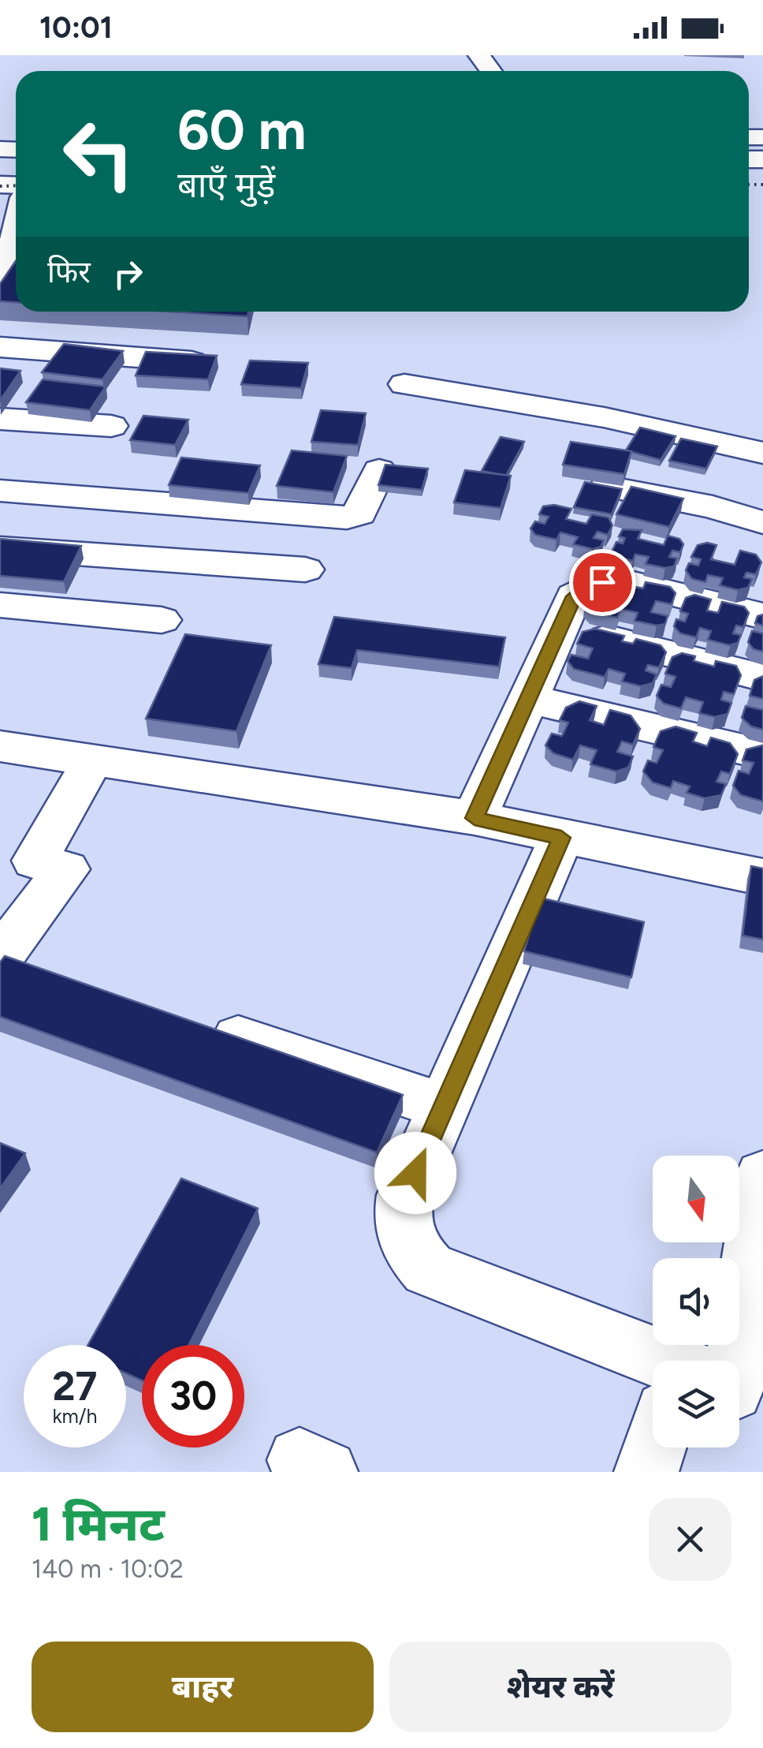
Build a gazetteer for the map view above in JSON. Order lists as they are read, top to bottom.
{
  "north": "bottom",
  "page": {
    "status": "10:01",
    "turn": ["60 m", "बाएँ मुड़ें"],
    "then": "फिर",
    "speed": "27 km/h",
    "limit": "30",
    "heading": ["1 मिनट", "140 m · 10:02"],
    "buttons": ["बाहर", "शेयर करें"]
  }
}
